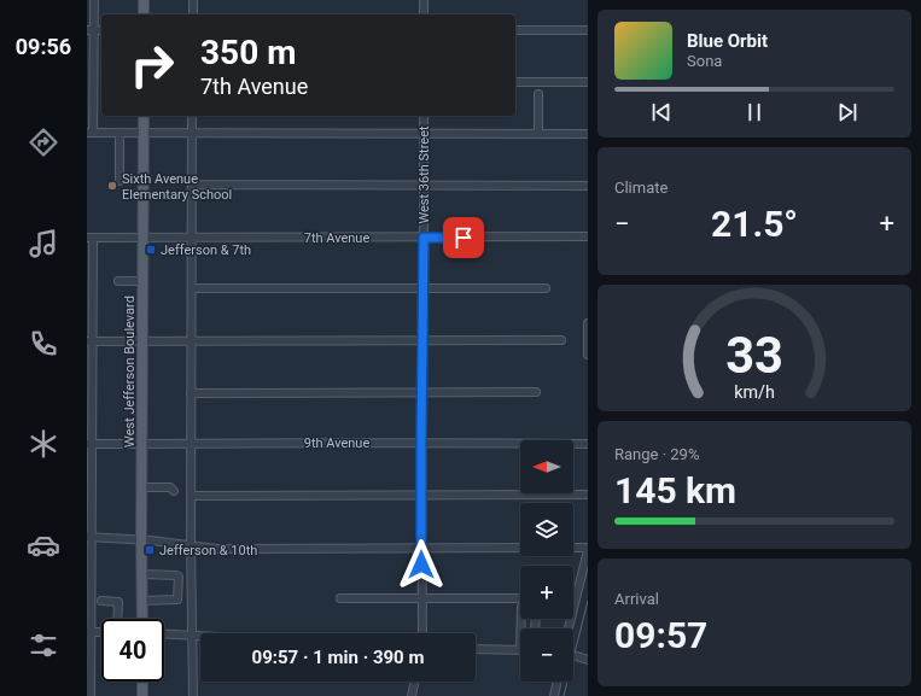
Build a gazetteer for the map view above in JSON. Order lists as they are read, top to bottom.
{
  "streets": {
    "main road": ["West Jefferson Boulevard"],
    "street": ["West 36th Street", "7th Avenue", "9th Avenue"]
  },
  "crossings": [
    ["West 36th Street", "7th Avenue"],
    ["West 36th Street", "9th Avenue"],
    ["7th Avenue", "West Jefferson Boulevard"],
    ["West Jefferson Boulevard", "9th Avenue"]
  ],
  "places": {
    "other": ["Sixth Avenue Elementary School"],
    "transit": ["Jefferson & 7th", "Jefferson & 10th"]
  },
  "north": "left",
  "page": {
    "tabs": "09:56",
    "turn": ["350 m", "7th Avenue"],
    "song": ["Blue Orbit", "Sona"],
    "tile": [
      "Climate",
      ["Range · 29%", "145 km"],
      ["Arrival", "09:57"]
    ],
    "heat": ["−", "21.5°", "+"],
    "map_buttons": ["+", "−"],
    "limit": "40",
    "trip": "09:57 · 1 min · 390 m",
    "gauge": ["33", "km/h"]
  }
}
